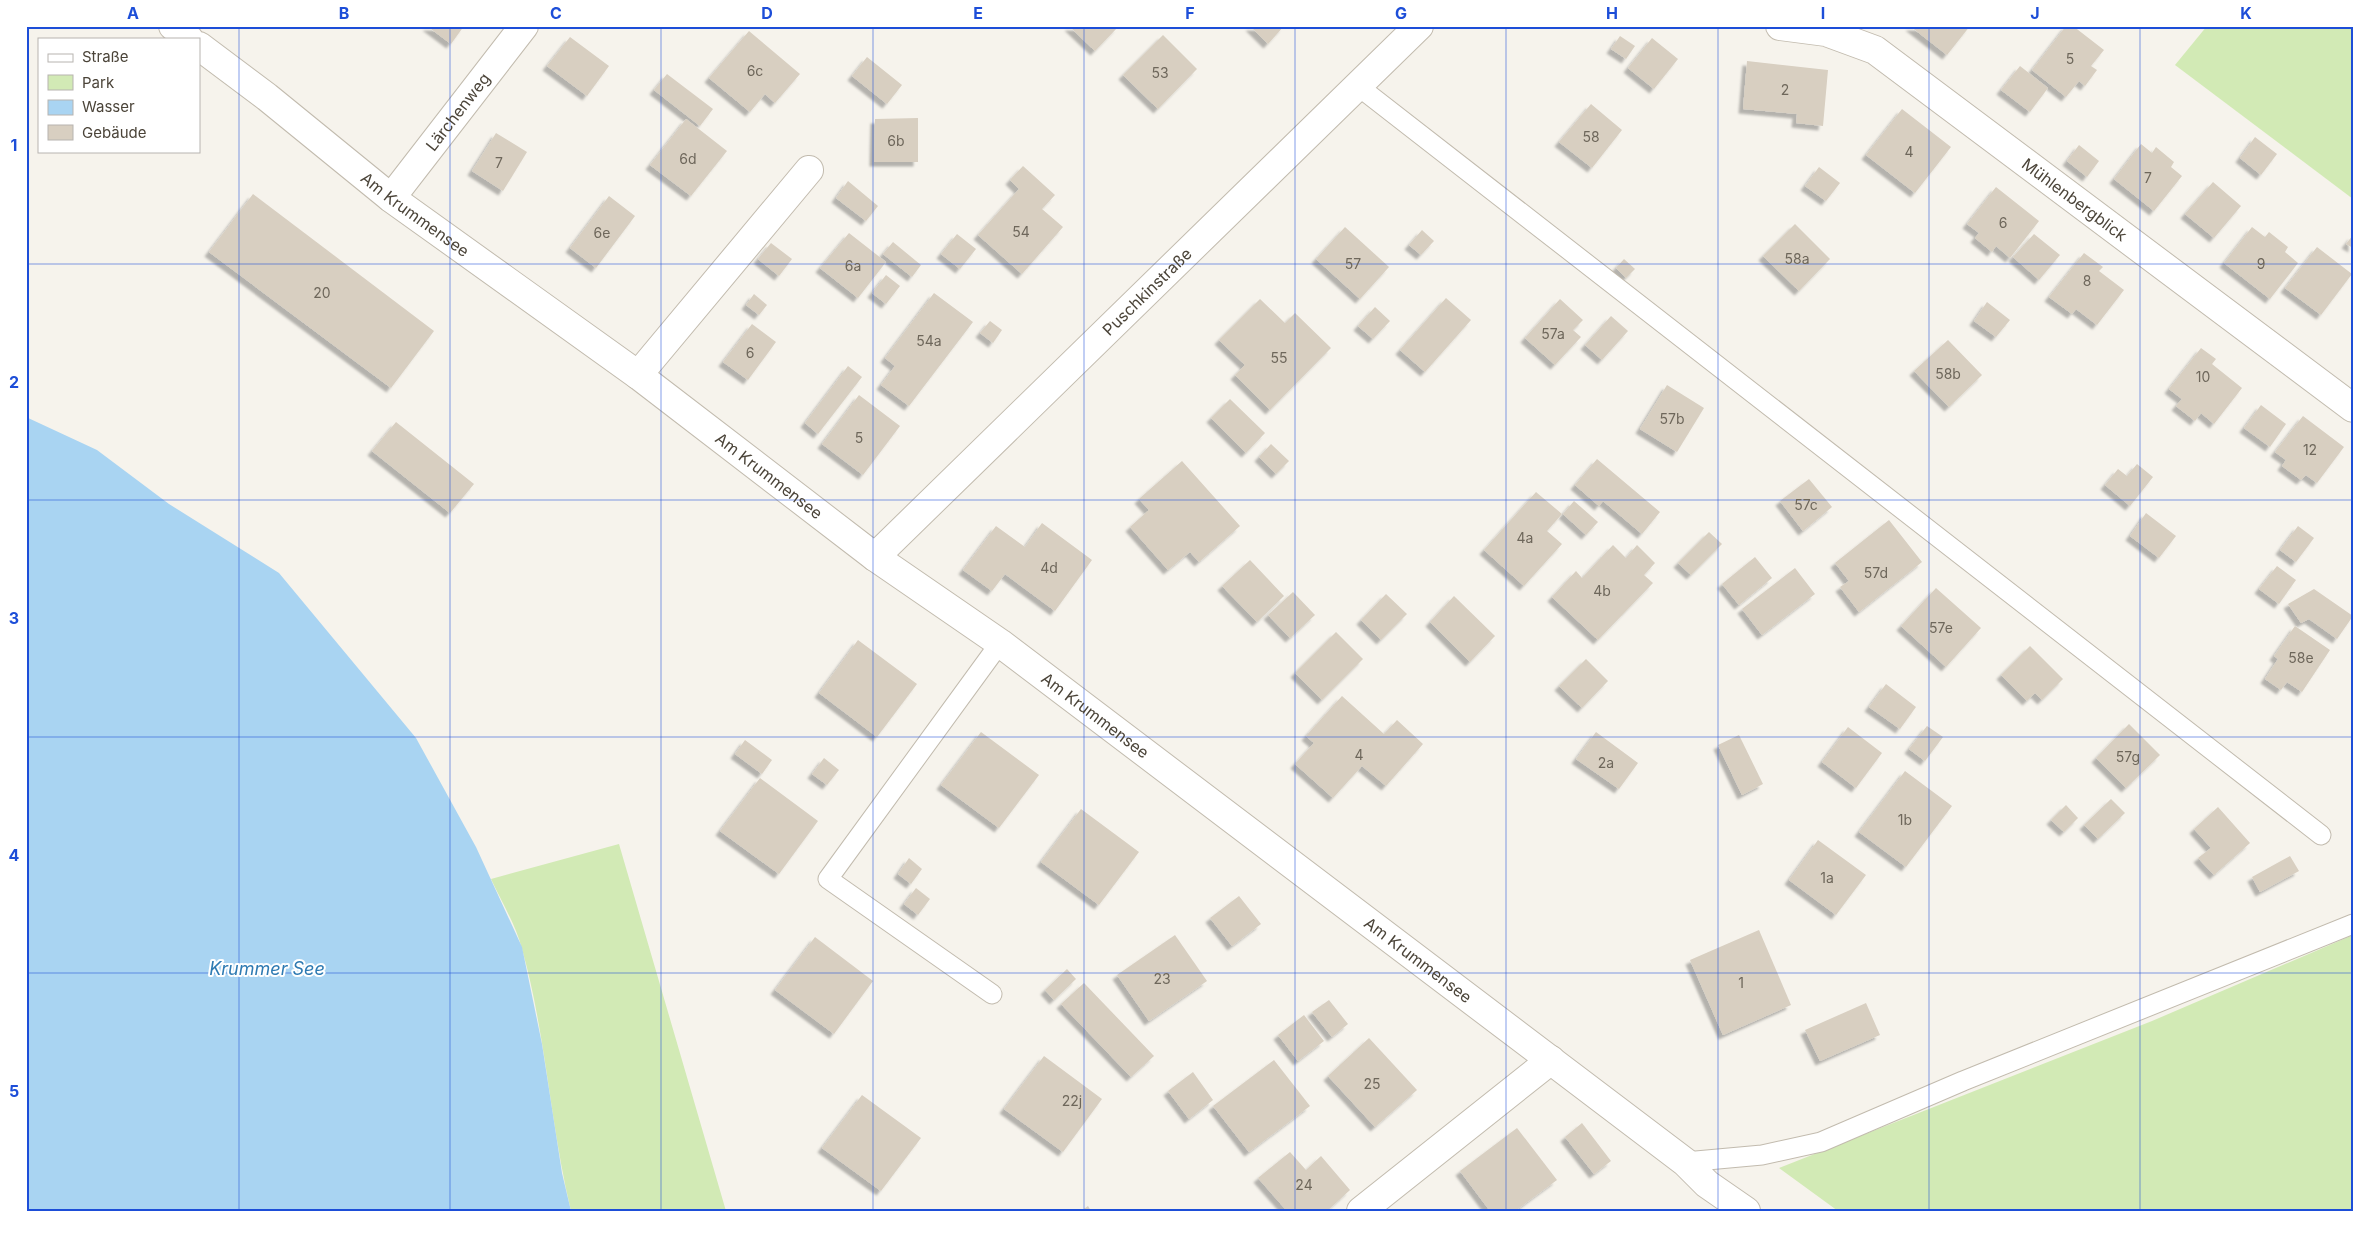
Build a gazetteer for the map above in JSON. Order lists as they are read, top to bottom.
{
  "streets": {
    "street": [
      "Lärchenweg",
      "Mühlenbergblick",
      "Am Krummensee",
      "Puschkinstraße"
    ]
  },
  "crossings": [
    ["Lärchenweg", "Am Krummensee"],
    ["Am Krummensee", "Puschkinstraße"]
  ],
  "water": ["Krummer See"],
  "house_numbers": [
    "5",
    "6c",
    "53",
    "2",
    "58",
    "6b",
    "4",
    "6d",
    "7",
    "7",
    "6",
    "54",
    "6e",
    "58a",
    "57",
    "9",
    "6a",
    "8",
    "20",
    "57a",
    "54a",
    "6",
    "55",
    "58b",
    "10",
    "57b",
    "5",
    "12",
    "57c",
    "4a",
    "4d",
    "57d",
    "4b",
    "57e",
    "58e",
    "4",
    "57g",
    "2a",
    "1b",
    "1a",
    "23",
    "1",
    "25",
    "22j",
    "24"
  ],
  "legend": [
    "Straße",
    "Park",
    "Wasser",
    "Gebäude"
  ],
  "grid": {
    "columns": [
      "A",
      "B",
      "C",
      "D",
      "E",
      "F",
      "G",
      "H",
      "I",
      "J",
      "K"
    ],
    "rows": [
      "1",
      "2",
      "3",
      "4",
      "5"
    ]
  }
}
